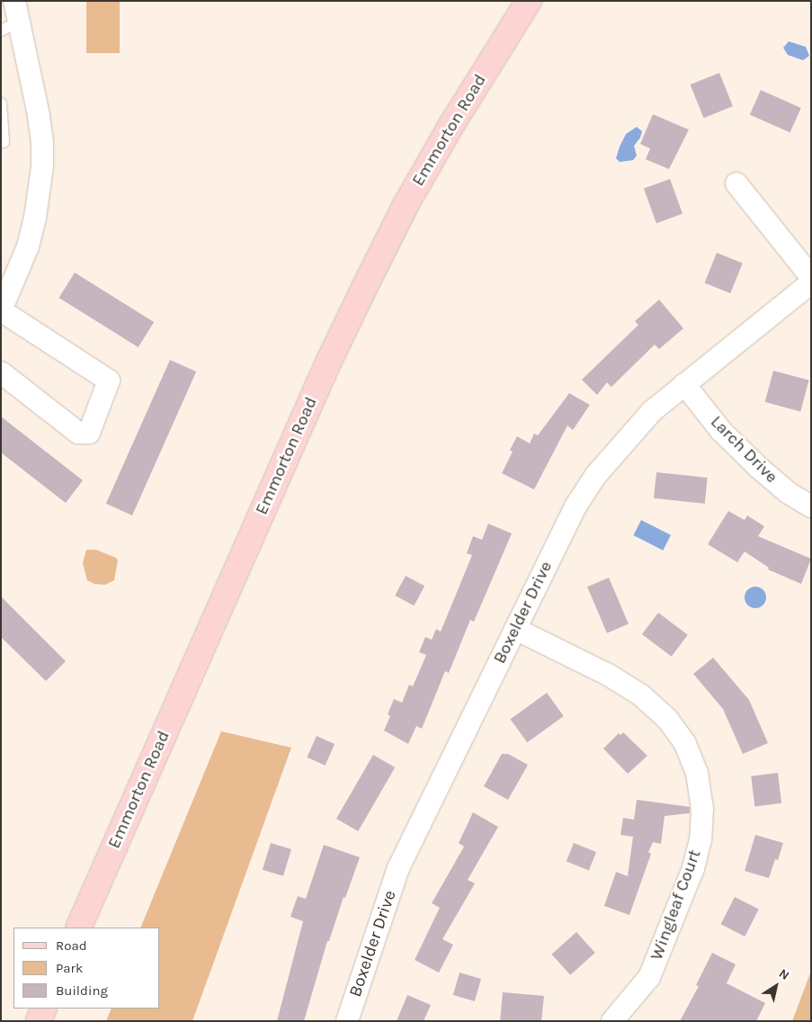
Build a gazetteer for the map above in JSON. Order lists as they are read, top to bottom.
{
  "streets": {
    "main road": ["Emmorton Road"],
    "street": ["Larch Drive", "Boxelder Drive", "Wingleaf Court"]
  },
  "crossings": [
    ["Larch Drive", "Boxelder Drive"],
    ["Boxelder Drive", "Wingleaf Court"]
  ],
  "legend": ["Road", "Park", "Building"],
  "north": "top right"
}
